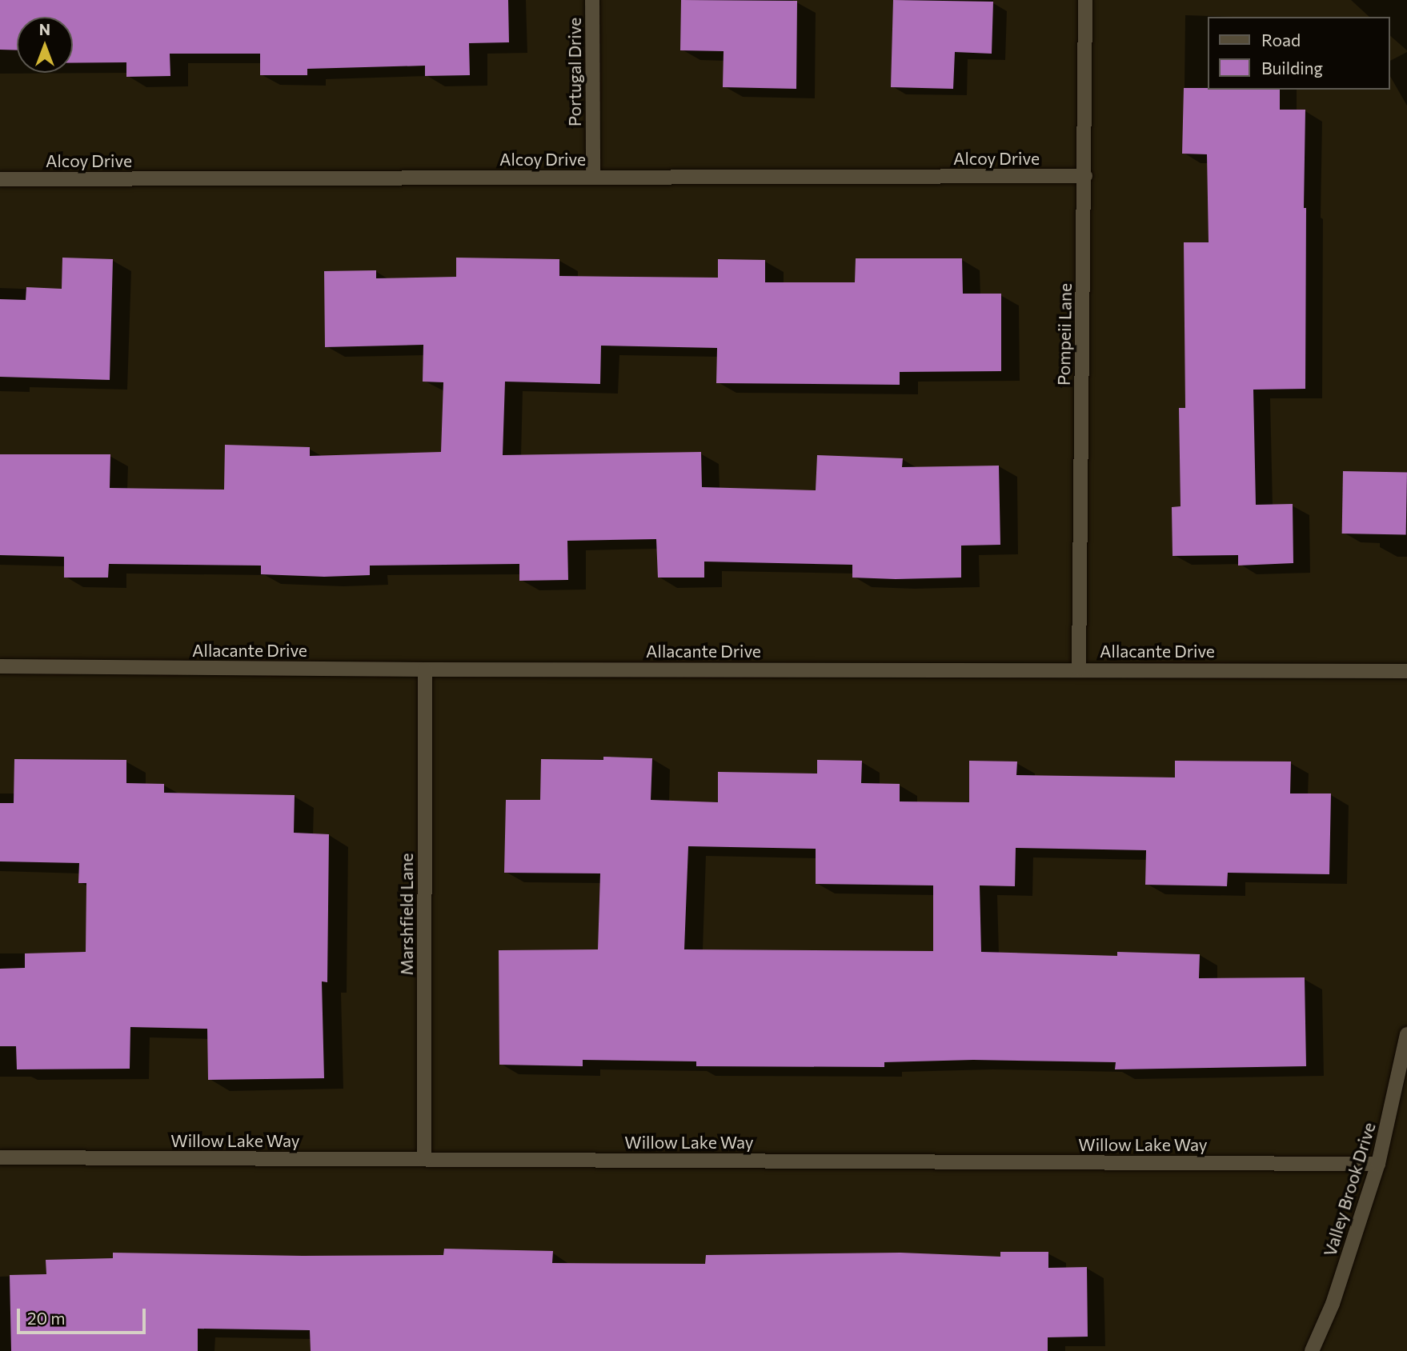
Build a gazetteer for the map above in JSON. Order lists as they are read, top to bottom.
{
  "streets": {
    "street": [
      "Portugal Drive",
      "Alcoy Drive",
      "Pompeii Lane",
      "Allacante Drive",
      "Marshfield Lane",
      "Willow Lake Way",
      "Valley Brook Drive"
    ]
  },
  "crossings": [
    ["Portugal Drive", "Alcoy Drive"],
    ["Alcoy Drive", "Pompeii Lane"],
    ["Pompeii Lane", "Allacante Drive"],
    ["Allacante Drive", "Marshfield Lane"],
    ["Marshfield Lane", "Willow Lake Way"],
    ["Willow Lake Way", "Valley Brook Drive"]
  ],
  "legend": ["Road", "Building"],
  "scale_bar": "20 m",
  "north": "top"
}
